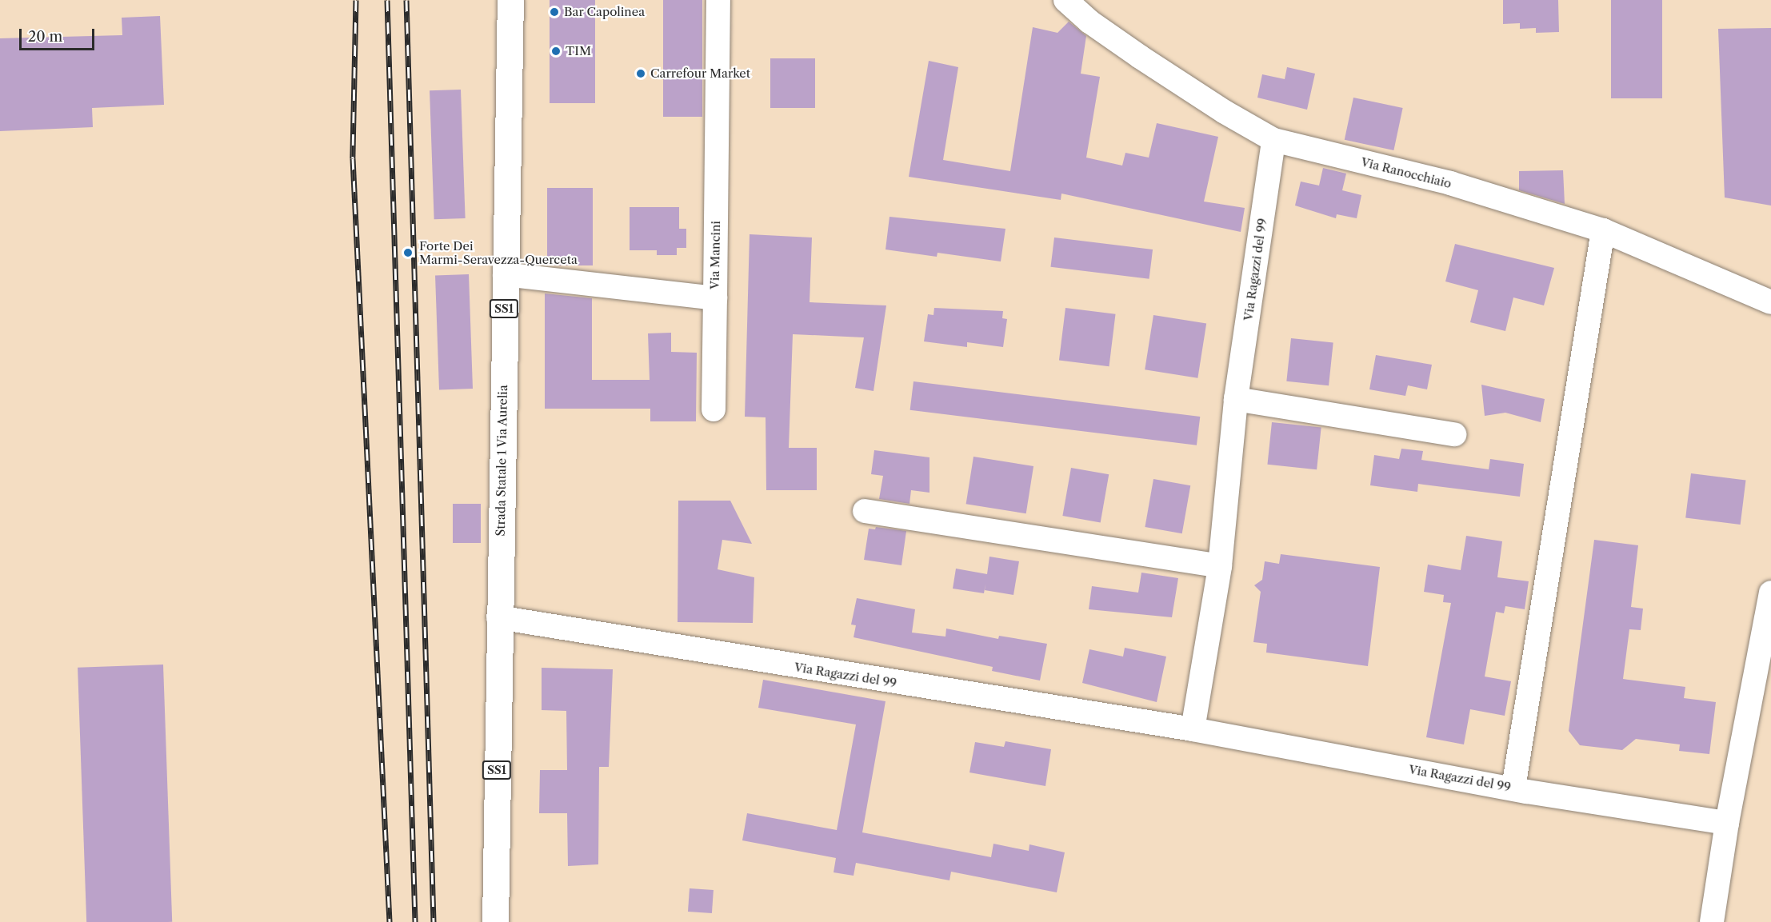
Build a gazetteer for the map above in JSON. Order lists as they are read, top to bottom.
{
  "streets": {
    "main road": ["SS1", "Strada Statale 1 Via Aurelia"],
    "street": ["Via Ranocchiaio", "Via Mancini", "Via Ragazzi del 99"]
  },
  "crossings": [
    ["Via Ranocchiaio", "Via Ragazzi del 99"],
    ["Via Mancini", "Strada Statale 1 Via Aurelia"],
    ["Via Ragazzi del 99", "Strada Statale 1 Via Aurelia"]
  ],
  "places": [
    "Bar Capolinea",
    "TIM",
    "Carrefour Market",
    "Forte Dei Marmi-Seravezza-Querceta"
  ],
  "scale_bar": "20 m"
}
